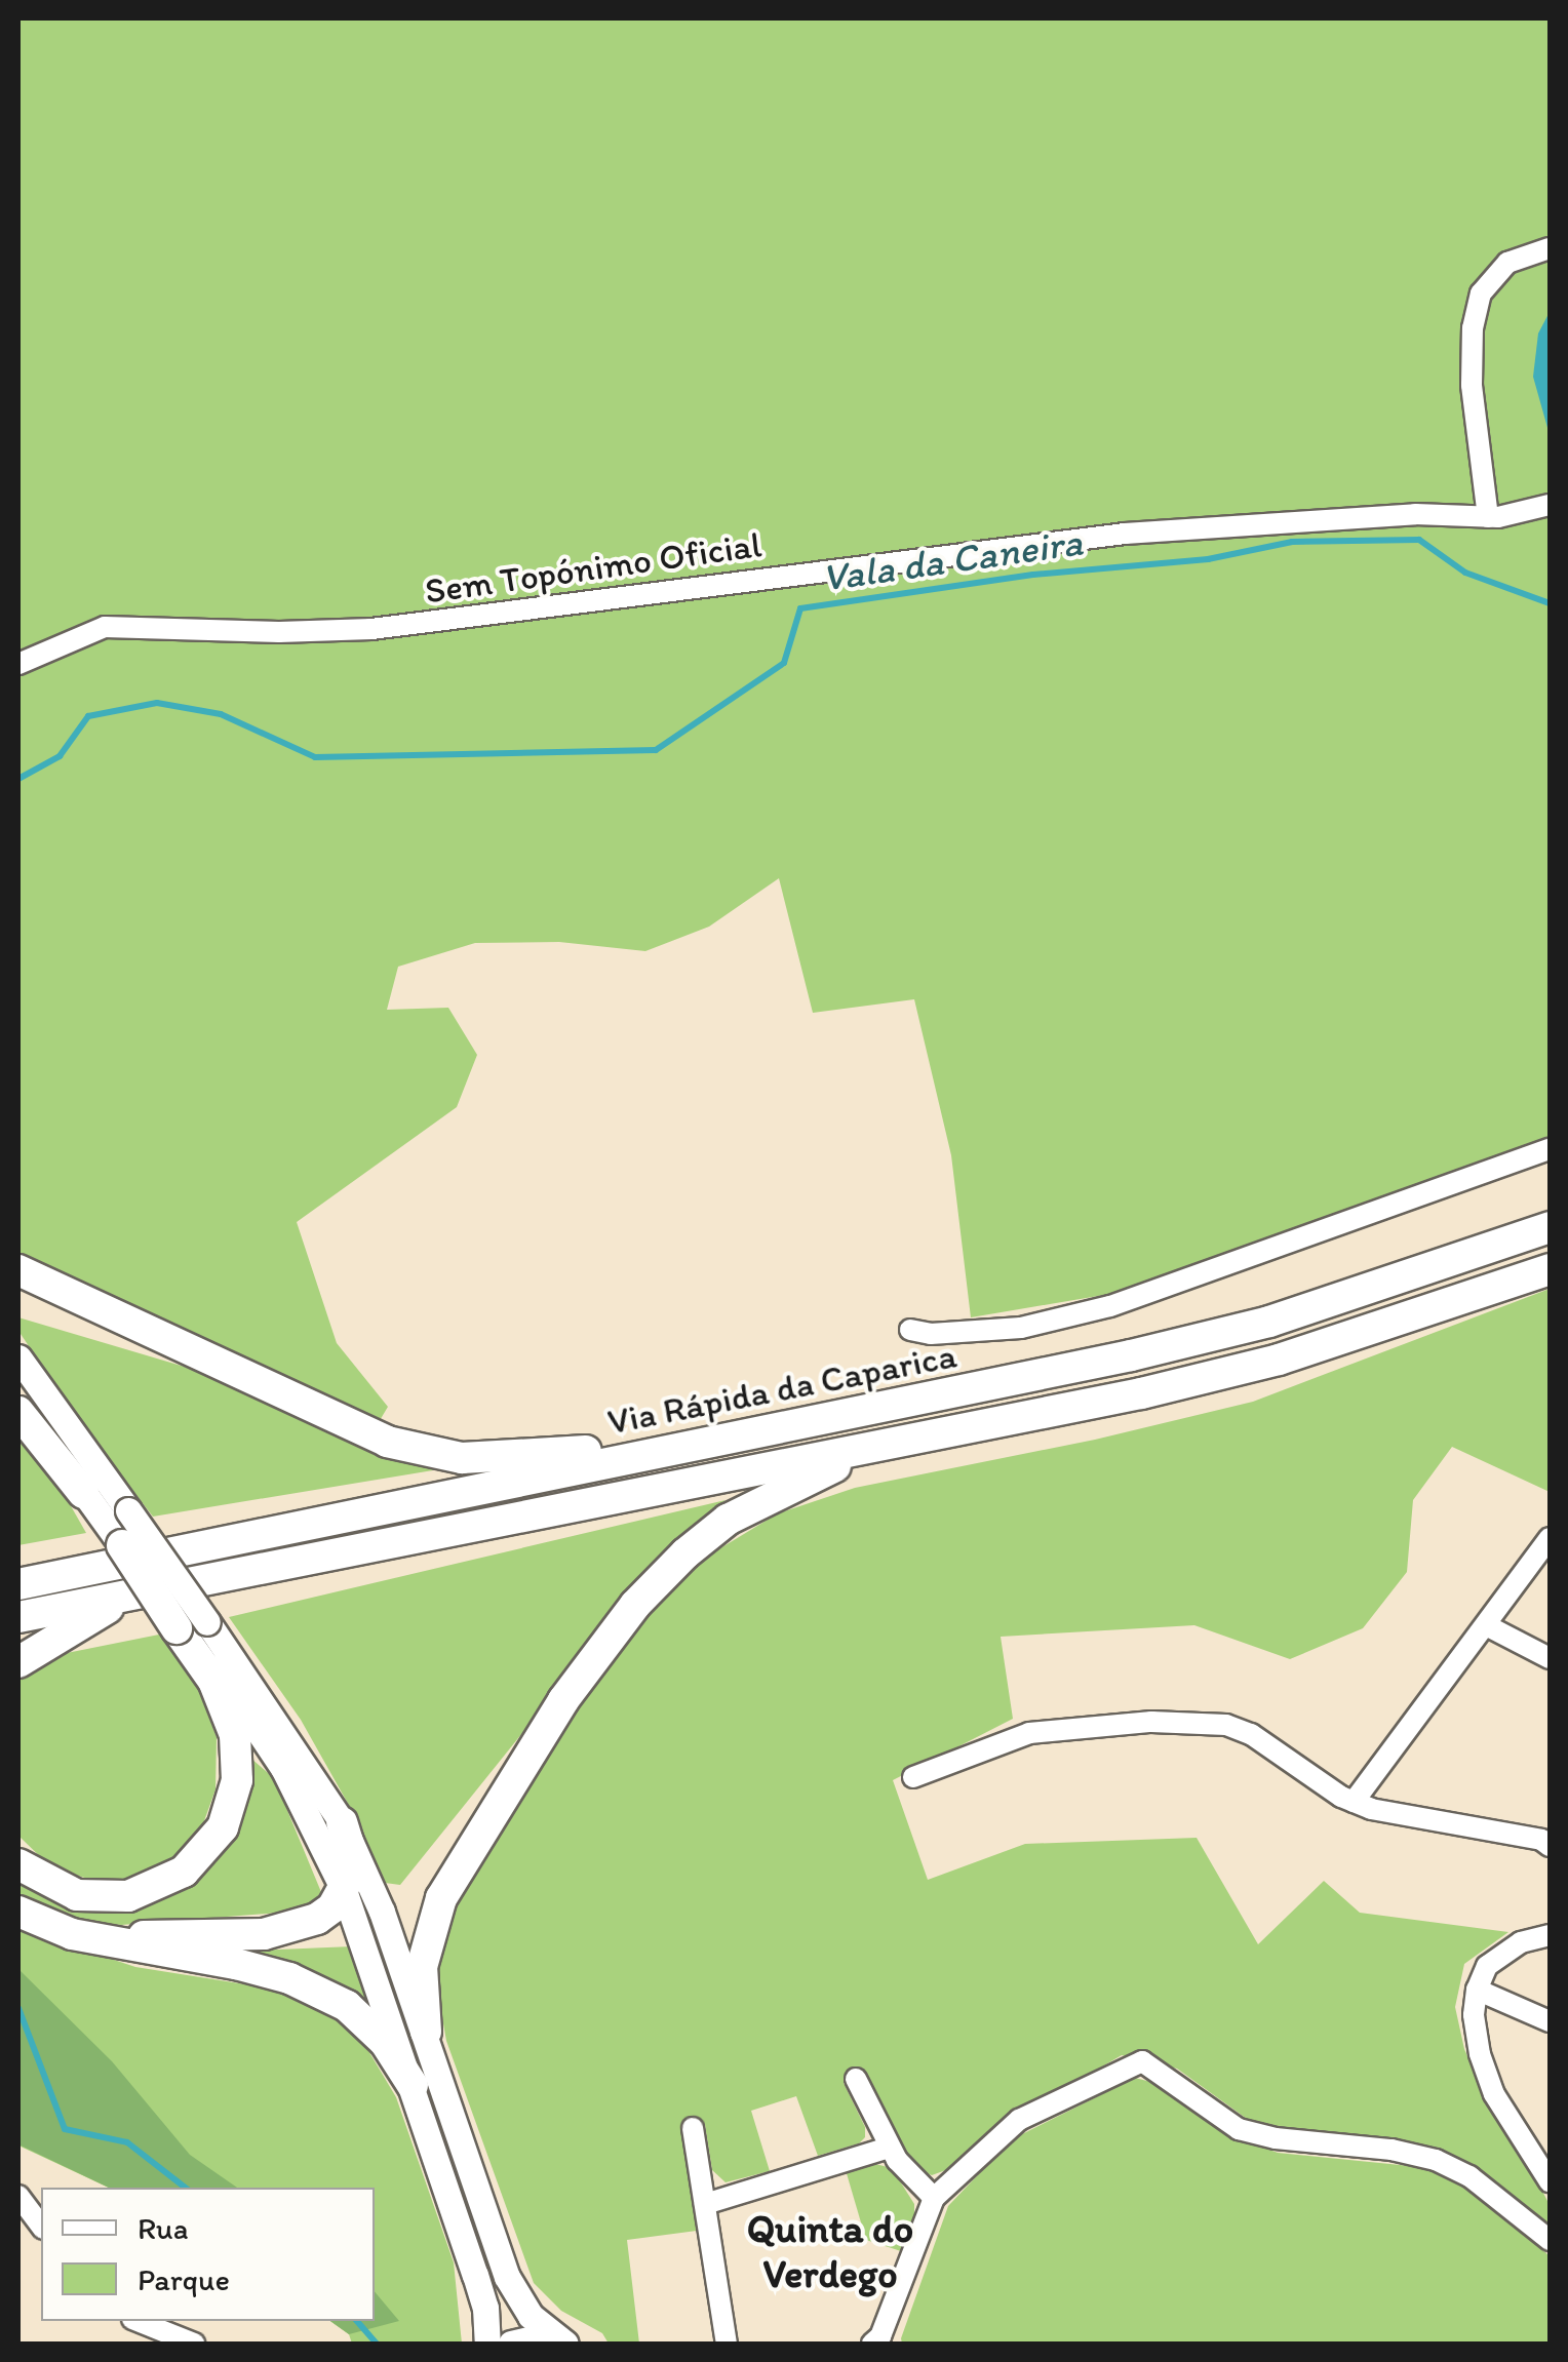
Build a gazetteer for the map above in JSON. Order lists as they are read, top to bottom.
{
  "streets": {
    "highway": ["Via Rápida da Caparica"],
    "street": ["Sem Topónimo Oficial"]
  },
  "districts": ["Quinta do Verdego"],
  "water": ["Vala da Caneira"],
  "legend": ["Rua", "Parque"]
}
